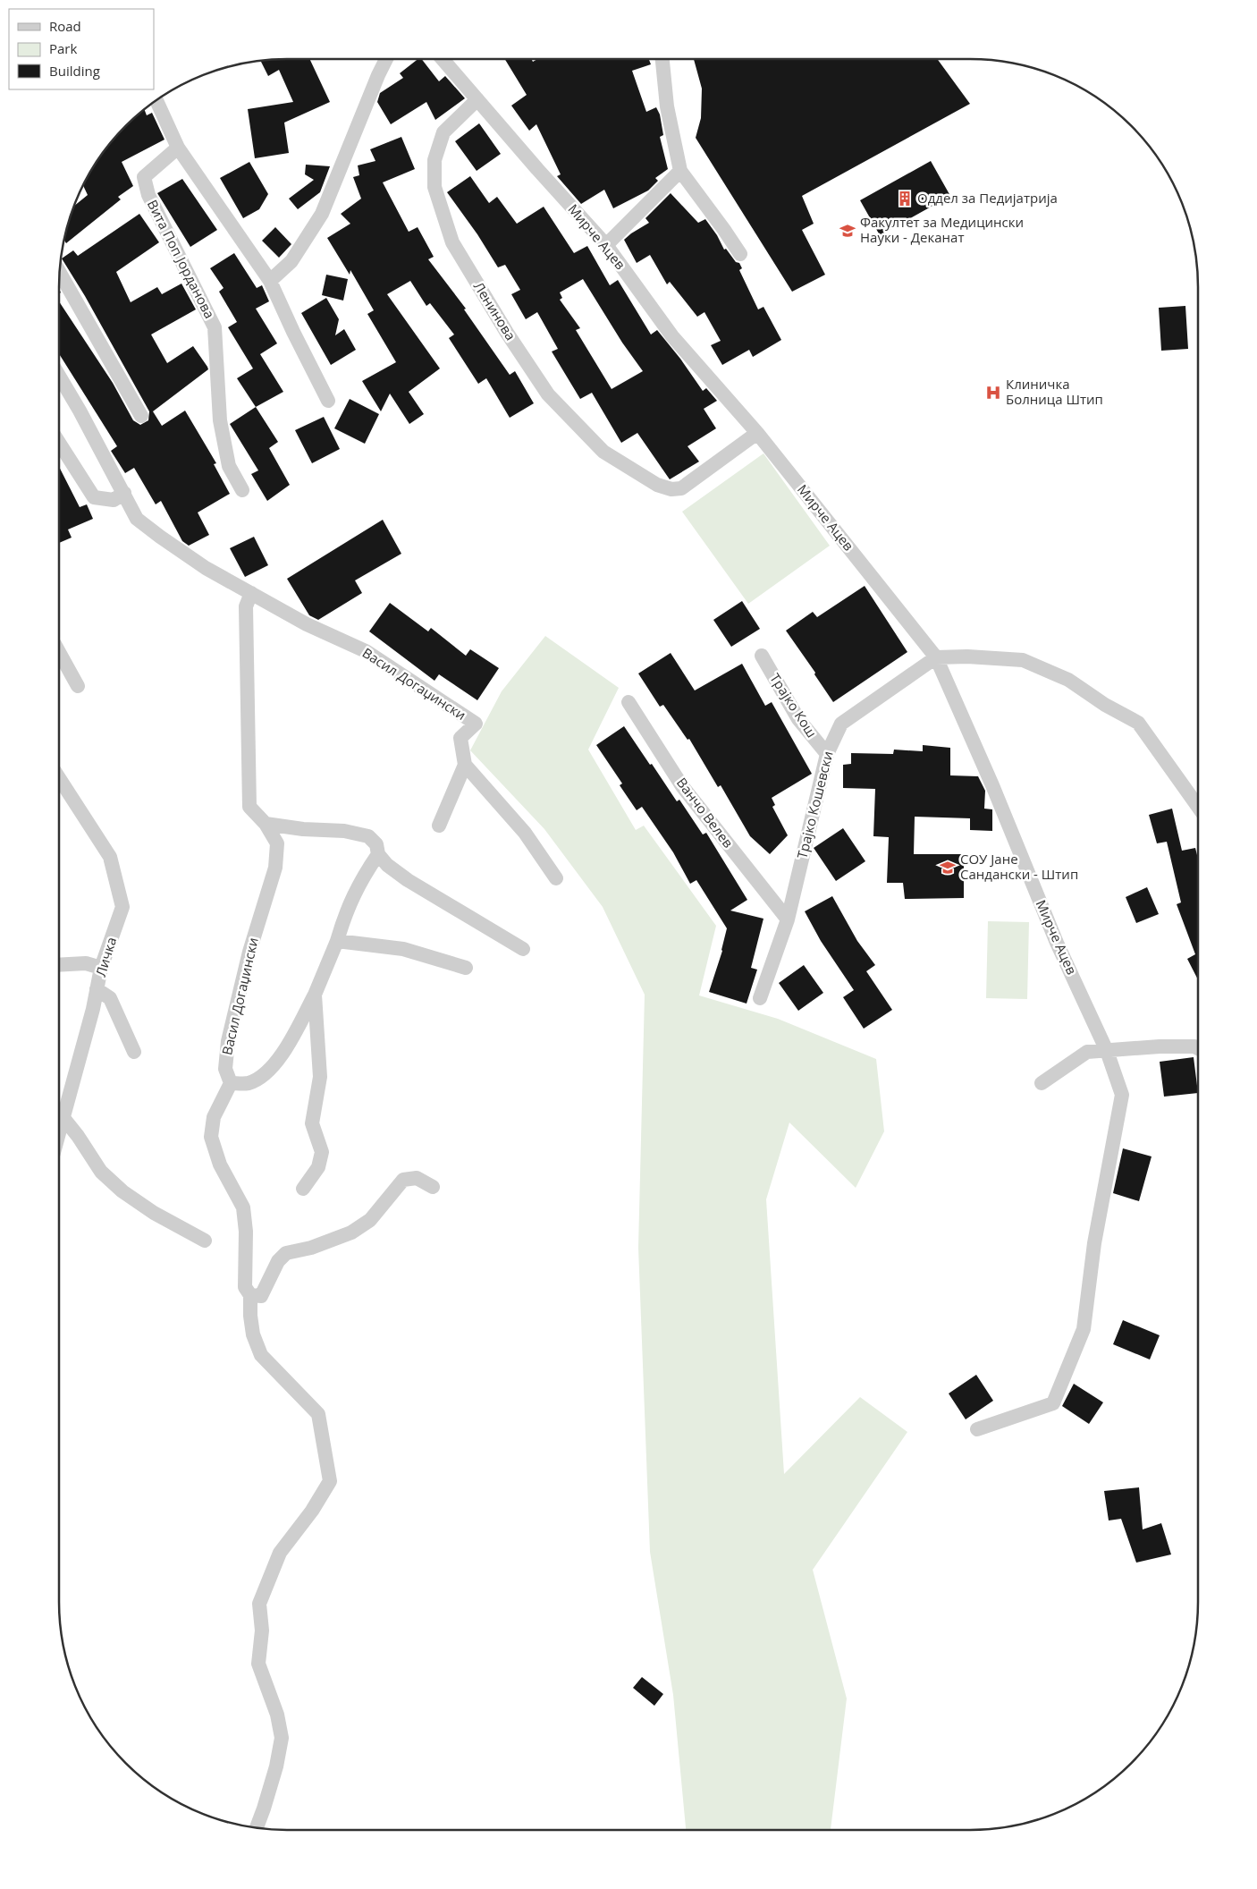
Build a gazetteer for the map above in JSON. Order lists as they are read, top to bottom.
{
  "streets": {
    "street": [
      "Мирче Ацев",
      "Вита Поп Јорданова",
      "Ленинова",
      "Васил Догаџински",
      "Трајко Кош",
      "Трајко Кошевски",
      "Ванчо Велев",
      "Личка"
    ]
  },
  "crossings": [
    ["Мирче Ацев", "Ленинова"],
    ["Мирче Ацев", "Трајко Кошевски"],
    ["Трајко Кош", "Трајко Кошевски"],
    ["Трајко Кошевски", "Ванчо Велев"]
  ],
  "places": {
    "building": ["Оддел за Педијатрија"],
    "school or university": ["Факултет за Медицински Науки - Деканат", "СОУ Јане Сандански - Штип"],
    "hospital": ["Клиничка Болница Штип"]
  },
  "legend": ["Road", "Park", "Building"]
}
